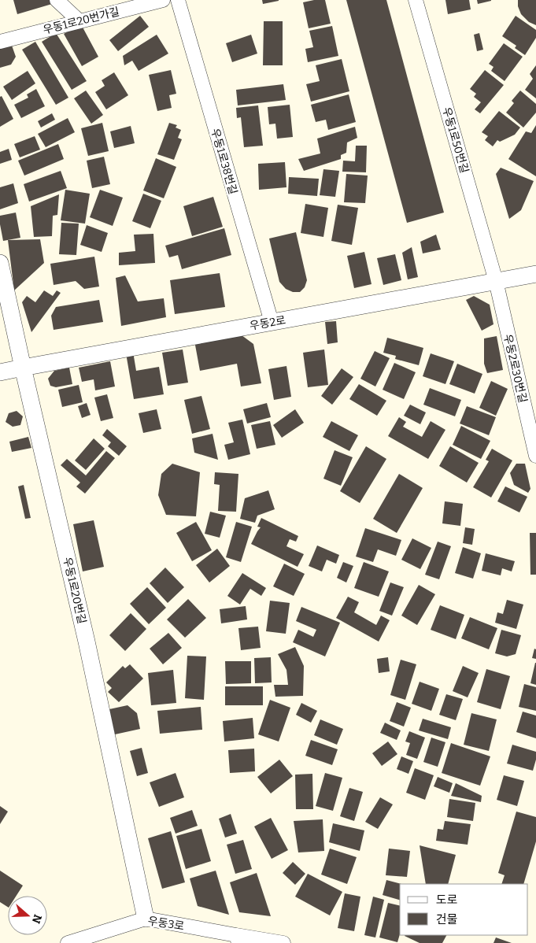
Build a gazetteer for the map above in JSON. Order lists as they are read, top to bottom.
{
  "streets": {
    "street": [
      "우동1로20번가길",
      "우동1로50번길",
      "우동1로38번길",
      "우동2로",
      "우동2로30번길",
      "우동1로20번길",
      "우동3로"
    ]
  },
  "crossings": [
    ["우동1로50번길", "우동2로"],
    ["우동1로50번길", "우동2로30번길"],
    ["우동1로38번길", "우동2로"],
    ["우동2로", "우동2로30번길"],
    ["우동2로", "우동1로20번길"],
    ["우동1로20번길", "우동3로"]
  ],
  "legend": ["도로", "건물"],
  "north": "right"
}
